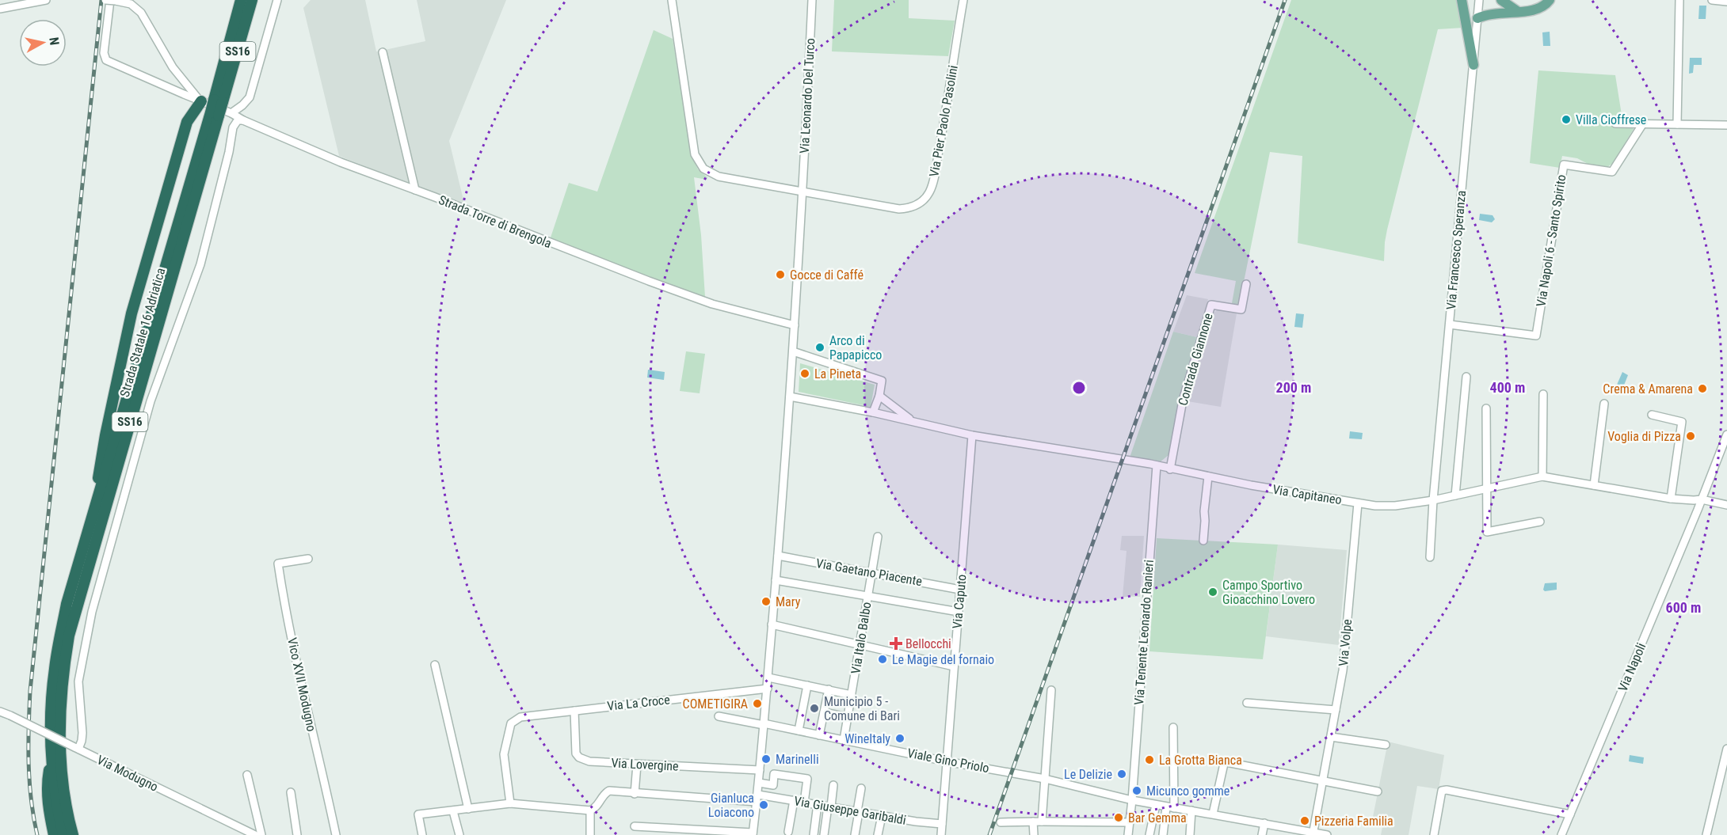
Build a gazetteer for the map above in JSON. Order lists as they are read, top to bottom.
{
  "streets": {
    "highway": ["SS16", "Strada Statale 16 Adriatica"],
    "street": [
      "Via Leonardo Del Turco",
      "Via Pier Paolo Pasolini",
      "Strada Torre di Brengola",
      "Via Napoli 6 - Santo Spirito",
      "Via Francesco Speranza",
      "Contrada Giannone",
      "Via Capitaneo",
      "Via Gaetano Piacente",
      "Via Caputo",
      "Via Tenente Leonardo Ranieri",
      "Via Italo Balbo",
      "Via Volpe",
      "Via Napoli",
      "Vico XVII Modugno",
      "Via La Croce",
      "Viale Gino Priolo",
      "Via Lovergine",
      "Via Modugno",
      "Via Giuseppe Garibaldi"
    ]
  },
  "crossings": [
    ["SS16", "Strada Statale 16 Adriatica"],
    ["Via Leonardo Del Turco", "Via Pier Paolo Pasolini"],
    ["Via Leonardo Del Turco", "Strada Torre di Brengola"],
    ["Via Leonardo Del Turco", "Via Capitaneo"],
    ["Via Leonardo Del Turco", "Via Gaetano Piacente"],
    ["Via Leonardo Del Turco", "Via La Croce"],
    ["Via Leonardo Del Turco", "Viale Gino Priolo"],
    ["Via Leonardo Del Turco", "Via Lovergine"],
    ["Via Leonardo Del Turco", "Via Giuseppe Garibaldi"],
    ["Via Napoli 6 - Santo Spirito", "Via Francesco Speranza"],
    ["Via Francesco Speranza", "Via Capitaneo"],
    ["Contrada Giannone", "Via Capitaneo"],
    ["Via Capitaneo", "Via Caputo"],
    ["Via Capitaneo", "Via Tenente Leonardo Ranieri"],
    ["Via Capitaneo", "Via Volpe"],
    ["Via Capitaneo", "Via Napoli"],
    ["Via Gaetano Piacente", "Via Caputo"],
    ["Via Gaetano Piacente", "Via Italo Balbo"],
    ["Via Caputo", "Viale Gino Priolo"],
    ["Via Caputo", "Via Giuseppe Garibaldi"],
    ["Via Tenente Leonardo Ranieri", "Viale Gino Priolo"],
    ["Via Italo Balbo", "Viale Gino Priolo"],
    ["Via Volpe", "Viale Gino Priolo"],
    ["Via La Croce", "Via Lovergine"]
  ],
  "places": {
    "other": [
      "Villa Cioffrese",
      "Gocce di Caffé",
      "Arco di Papapicco",
      "La Pineta",
      "Crema & Amarena",
      "Voglia di Pizza",
      "Campo Sportivo Gioacchino Lovero",
      "Mary",
      "Le Magie del fornaio",
      "COMETIGIRA",
      "Municipio 5 - Comune di Bari",
      "WineItaly",
      "Marinelli",
      "La Grotta Bianca",
      "Le Delizie",
      "Micunco gomme",
      "Gianluca Loiacono",
      "Bar Gemma",
      "Pizzeria Familia"
    ],
    "health": ["Bellocchi"]
  },
  "north": "right",
  "rings": ["200 m", "400 m", "600 m"]
}
